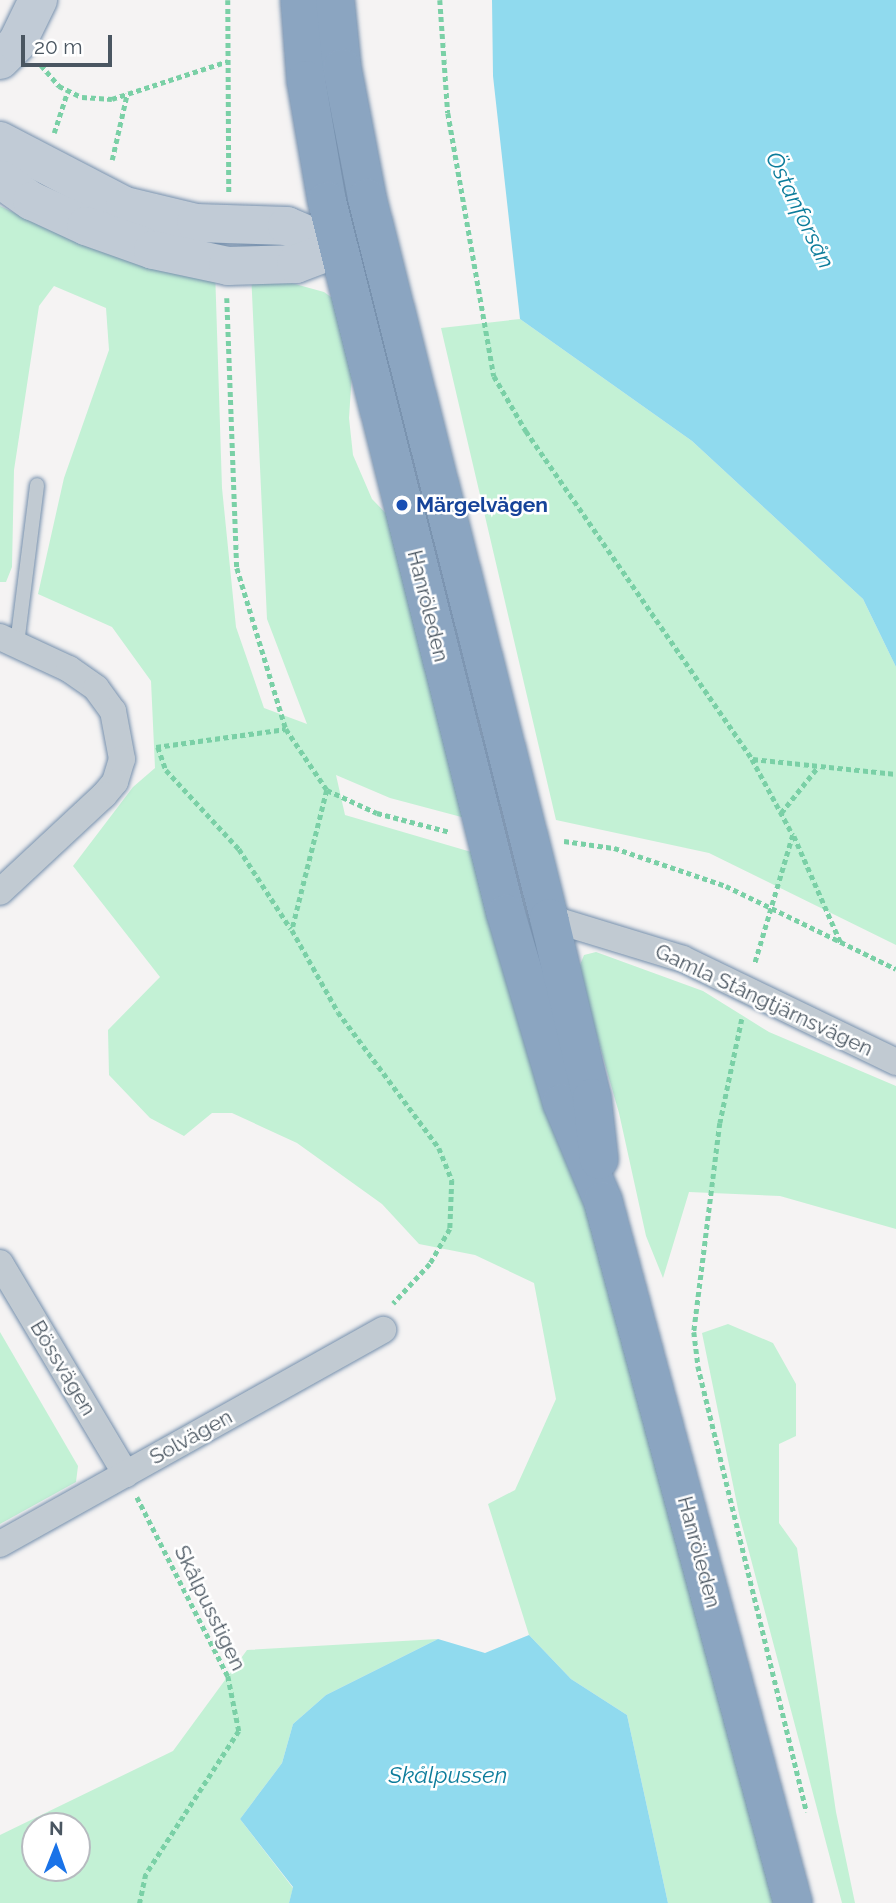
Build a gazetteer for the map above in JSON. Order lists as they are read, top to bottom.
{
  "streets": {
    "highway": ["Hanröleden"],
    "street": ["Gamla Stångtjärnsvägen", "Bössvägen", "Solvägen"],
    "path": ["Skålpusstigen"]
  },
  "crossings": [
    ["Hanröleden", "Gamla Stångtjärnsvägen"],
    ["Bössvägen", "Solvägen"],
    ["Bössvägen", "Skålpusstigen"],
    ["Solvägen", "Skålpusstigen"]
  ],
  "water": ["Östanforsån", "Skålpussen"],
  "places": ["Märgelvägen"],
  "scale_bar": "20 m",
  "north": "top"
}
